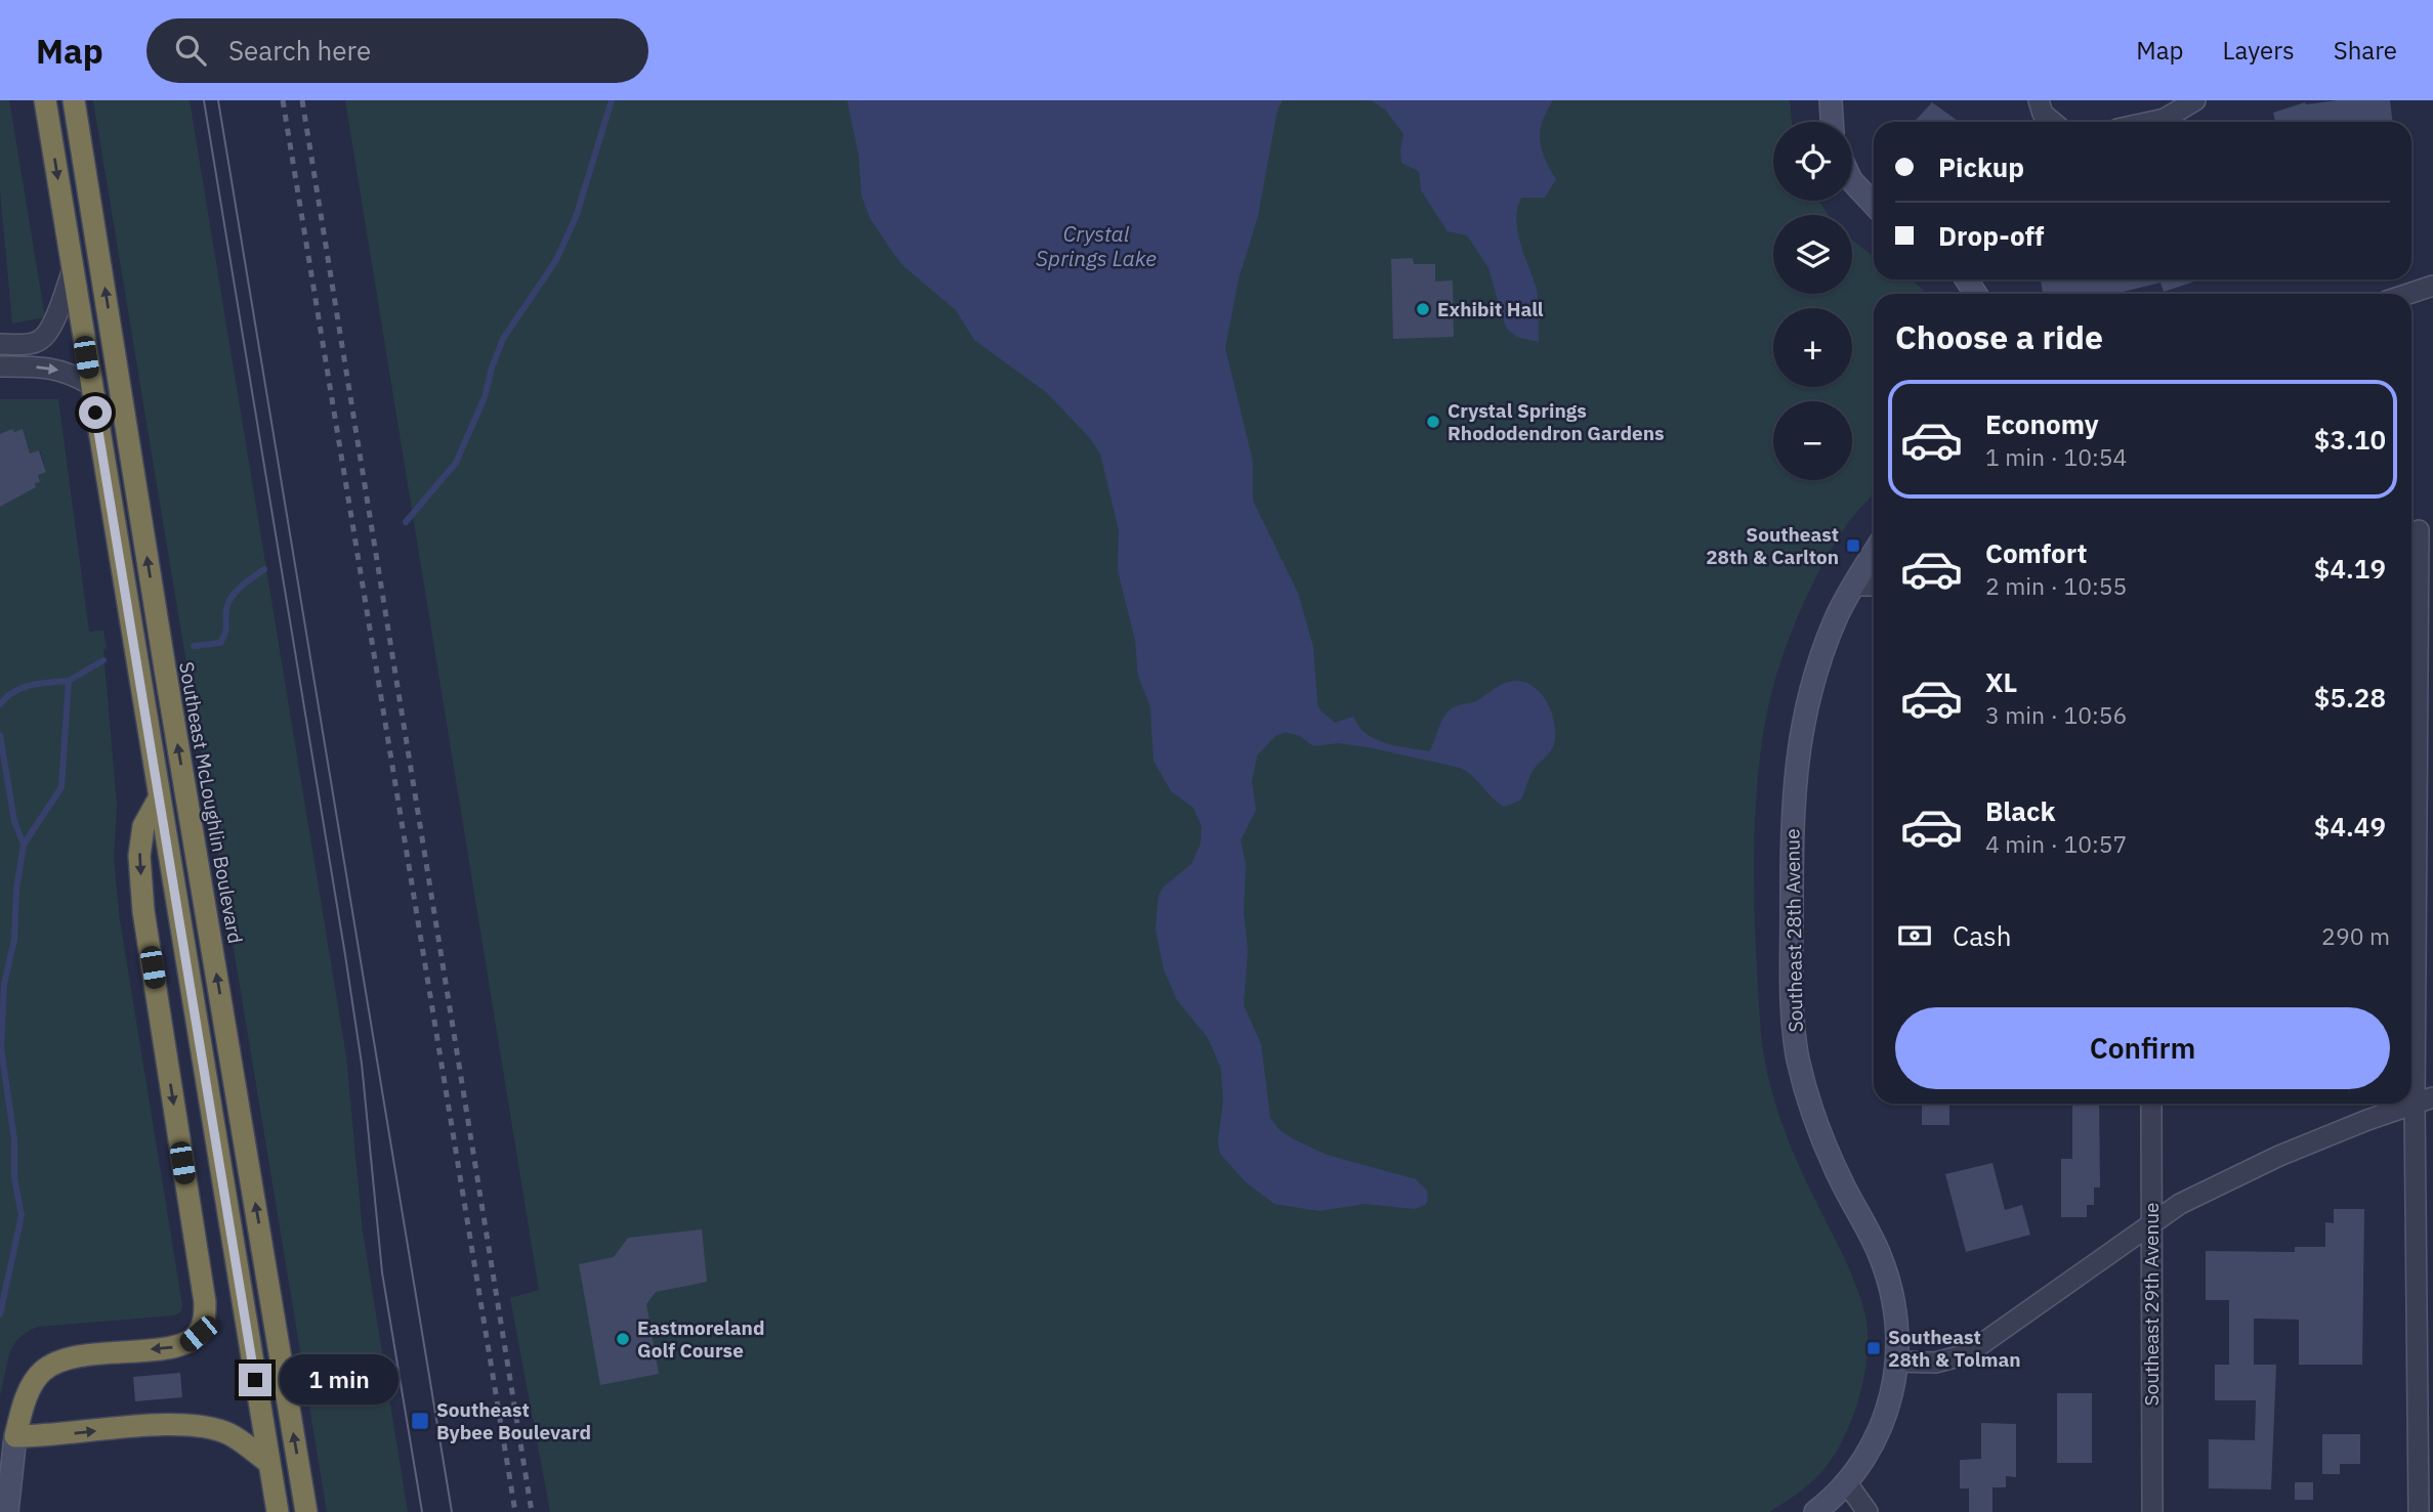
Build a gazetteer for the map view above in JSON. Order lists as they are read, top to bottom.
{
  "streets": {
    "highway": ["Southeast McLoughlin Boulevard"],
    "main road": ["Southeast 28th Avenue"],
    "street": ["Southeast 29th Avenue"]
  },
  "water": ["Crystal Springs Lake"],
  "places": {
    "other": ["Exhibit Hall", "Crystal Springs Rhododendron Gardens", "Eastmoreland Golf Course"],
    "transit": ["Southeast 28th & Carlton", "Southeast 28th & Tolman", "Southeast Bybee Boulevard"]
  },
  "page": {
    "header": "Map",
    "search": "Search here",
    "nav": ["Map", "Layers", "Share"],
    "map_buttons": ["+", "−"],
    "banner": ["Pickup", "Drop-off"],
    "heading": "Choose a ride",
    "list": [
      {
        "name": "Economy",
        "note": "1 min · 10:54",
        "value": "$3.10"
      },
      {
        "name": "Comfort",
        "note": "2 min · 10:55",
        "value": "$4.19"
      },
      {
        "name": "XL",
        "note": "3 min · 10:56",
        "value": "$5.28"
      },
      {
        "name": "Black",
        "note": "4 min · 10:57",
        "value": "$4.49"
      }
    ],
    "pay": ["Cash", "290 m"],
    "buttons": "Confirm",
    "bubble": "1 min"
  }
}
